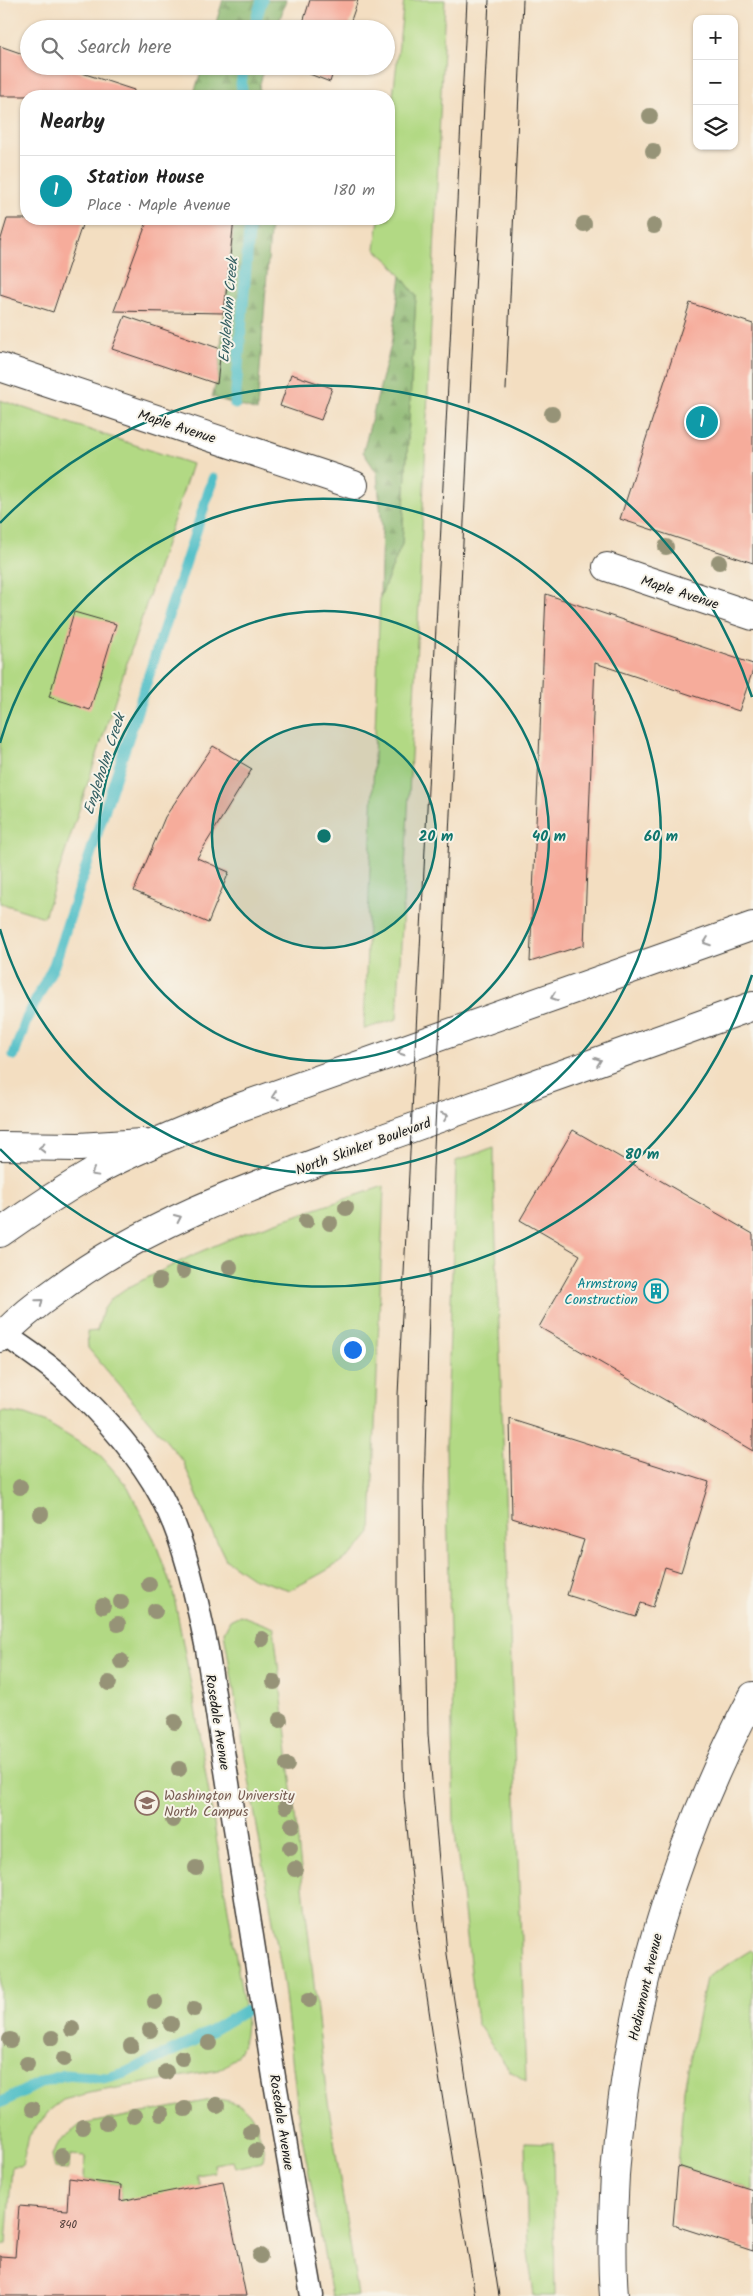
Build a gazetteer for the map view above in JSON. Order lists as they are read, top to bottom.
{
  "streets": {
    "main road": ["Maple Avenue", "North Skinker Boulevard", "Hodiamont Avenue"],
    "lane": ["Rosedale Avenue"]
  },
  "crossings": [
    ["North Skinker Boulevard", "Rosedale Avenue"]
  ],
  "water": ["Engleholm Creek"],
  "places": {
    "building": ["Armstrong Construction"],
    "school or university": ["Washington University North Campus"]
  },
  "house_numbers": ["840"],
  "page": {
    "map_buttons": ["+", "−"],
    "search": "Search here",
    "heading": "Nearby",
    "list": [
      {
        "mark": "1",
        "name": "Station House",
        "note": "Place · Maple Avenue",
        "value": "180 m"
      }
    ],
    "pins": "1"
  },
  "rings": [
    "20 m",
    "40 m",
    "60 m",
    "80 m"
  ]
}
